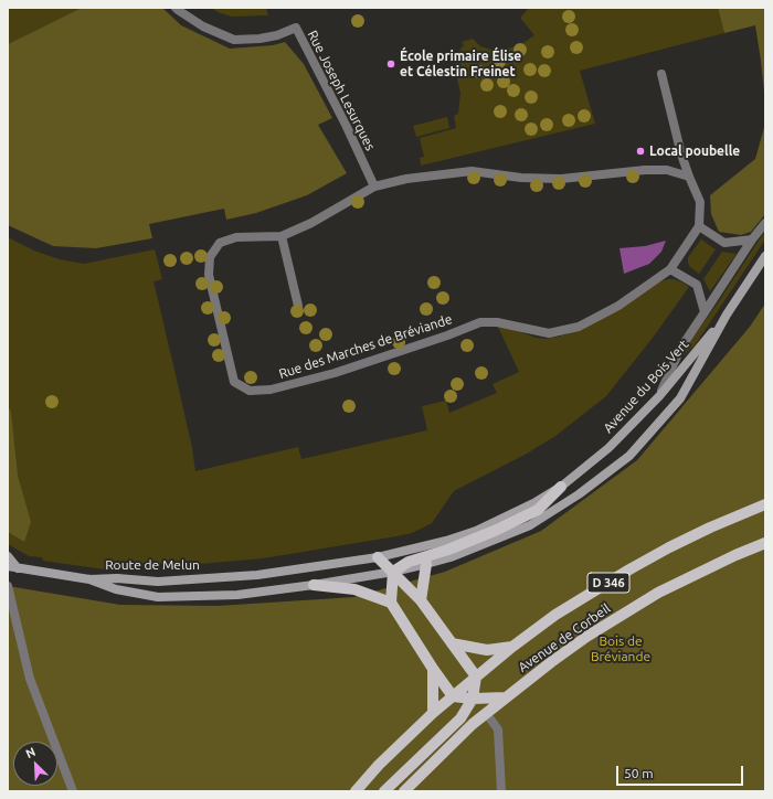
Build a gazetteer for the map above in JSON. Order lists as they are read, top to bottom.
{
  "streets": {
    "main road": ["D 346", "Avenue de Corbeil"],
    "street": [
      "Rue Joseph Lesurques",
      "Rue des Marches de Bréviande",
      "Avenue du Bois Vert",
      "Route de Melun"
    ]
  },
  "crossings": [
    ["Rue Joseph Lesurques", "Rue des Marches de Bréviande"],
    ["Avenue du Bois Vert", "Route de Melun"]
  ],
  "parks": ["Bois de Bréviande"],
  "places": ["École primaire Élise et Célestin Freinet", "Local poubelle"],
  "scale_bar": "50 m",
  "north": "top left"
}
